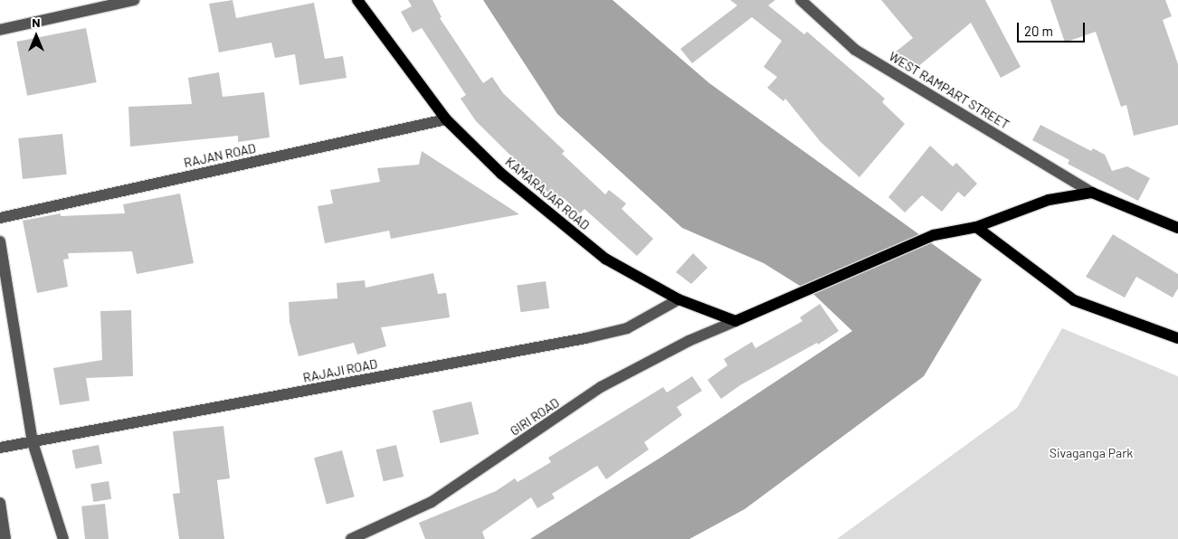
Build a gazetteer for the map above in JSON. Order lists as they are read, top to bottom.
{
  "streets": {
    "main road": ["KAMARAJAR ROAD"],
    "street": [
      "WEST RAMPART STREET",
      "RAJAN ROAD",
      "RAJAJI ROAD",
      "GIRI ROAD"
    ]
  },
  "crossings": [
    ["RAJAN ROAD", "KAMARAJAR ROAD"],
    ["KAMARAJAR ROAD", "RAJAJI ROAD"],
    ["KAMARAJAR ROAD", "GIRI ROAD"]
  ],
  "parks": ["Sivaganga Park"],
  "scale_bar": "20 m",
  "north": "top"
}
